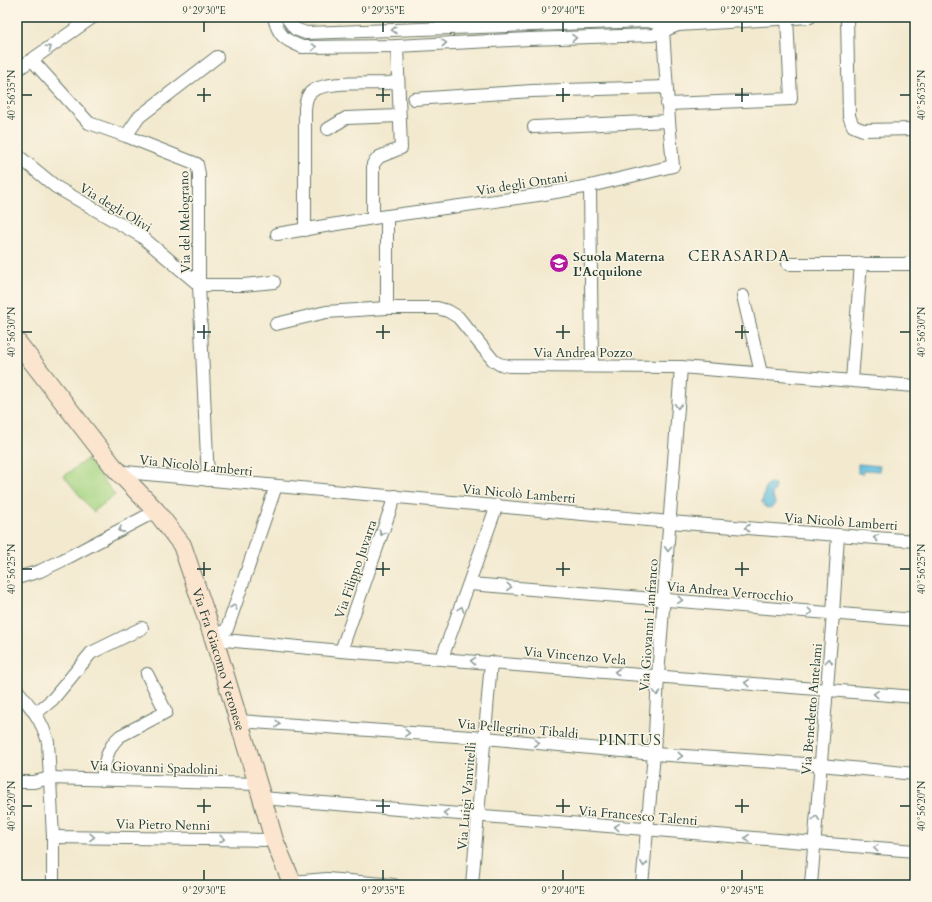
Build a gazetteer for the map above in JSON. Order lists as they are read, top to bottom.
{
  "streets": {
    "street": [
      "Via degli Ontani",
      "Via degli Olivi",
      "Via del Melograno",
      "Via Andrea Pozzo",
      "Via Nicolò Lamberti",
      "Via Filippo Juvarra",
      "Via Andrea Verrocchio",
      "Via Giovanni Lanfranco",
      "Via Vincenzo Vela",
      "Via Fra Giacomo Veronese",
      "Via Benedetto Antelami",
      "Via Pellegrino Tibaldi",
      "Via Giovanni Spadolini",
      "Via Luigi Vanvitelli",
      "Via Francesco Talenti",
      "Via Pietro Nenni"
    ]
  },
  "crossings": [
    ["Via degli Olivi", "Via del Melograno"],
    ["Via del Melograno", "Via Nicolò Lamberti"],
    ["Via Andrea Pozzo", "Via Giovanni Lanfranco"],
    ["Via Nicolò Lamberti", "Via Filippo Juvarra"],
    ["Via Nicolò Lamberti", "Via Giovanni Lanfranco"],
    ["Via Nicolò Lamberti", "Via Fra Giacomo Veronese"],
    ["Via Nicolò Lamberti", "Via Benedetto Antelami"],
    ["Via Filippo Juvarra", "Via Vincenzo Vela"],
    ["Via Andrea Verrocchio", "Via Giovanni Lanfranco"],
    ["Via Andrea Verrocchio", "Via Benedetto Antelami"],
    ["Via Giovanni Lanfranco", "Via Vincenzo Vela"],
    ["Via Giovanni Lanfranco", "Via Pellegrino Tibaldi"],
    ["Via Giovanni Lanfranco", "Via Francesco Talenti"],
    ["Via Vincenzo Vela", "Via Fra Giacomo Veronese"],
    ["Via Vincenzo Vela", "Via Benedetto Antelami"],
    ["Via Vincenzo Vela", "Via Luigi Vanvitelli"],
    ["Via Fra Giacomo Veronese", "Via Pellegrino Tibaldi"],
    ["Via Fra Giacomo Veronese", "Via Giovanni Spadolini"],
    ["Via Fra Giacomo Veronese", "Via Francesco Talenti"],
    ["Via Fra Giacomo Veronese", "Via Pietro Nenni"],
    ["Via Benedetto Antelami", "Via Pellegrino Tibaldi"],
    ["Via Benedetto Antelami", "Via Francesco Talenti"],
    ["Via Pellegrino Tibaldi", "Via Luigi Vanvitelli"],
    ["Via Giovanni Spadolini", "Via Francesco Talenti"],
    ["Via Luigi Vanvitelli", "Via Francesco Talenti"]
  ],
  "one_way": [
    "Via Andrea Verrocchio",
    "Via Giovanni Lanfranco",
    "Via Vincenzo Vela",
    "Via Benedetto Antelami",
    "Via Pellegrino Tibaldi",
    "Via Francesco Talenti",
    "Via Pietro Nenni"
  ],
  "districts": ["CERASARDA", "PINTUS"],
  "places": {
    "school or university": ["Scuola Materna L'Acquilone"]
  },
  "coordinates": [
    "9°29'30\"E",
    "9°29'35\"E",
    "9°29'40\"E",
    "9°29'45\"E",
    "40°56'35\"N",
    "40°56'30\"N",
    "40°56'25\"N",
    "40°56'20\"N"
  ]
}
